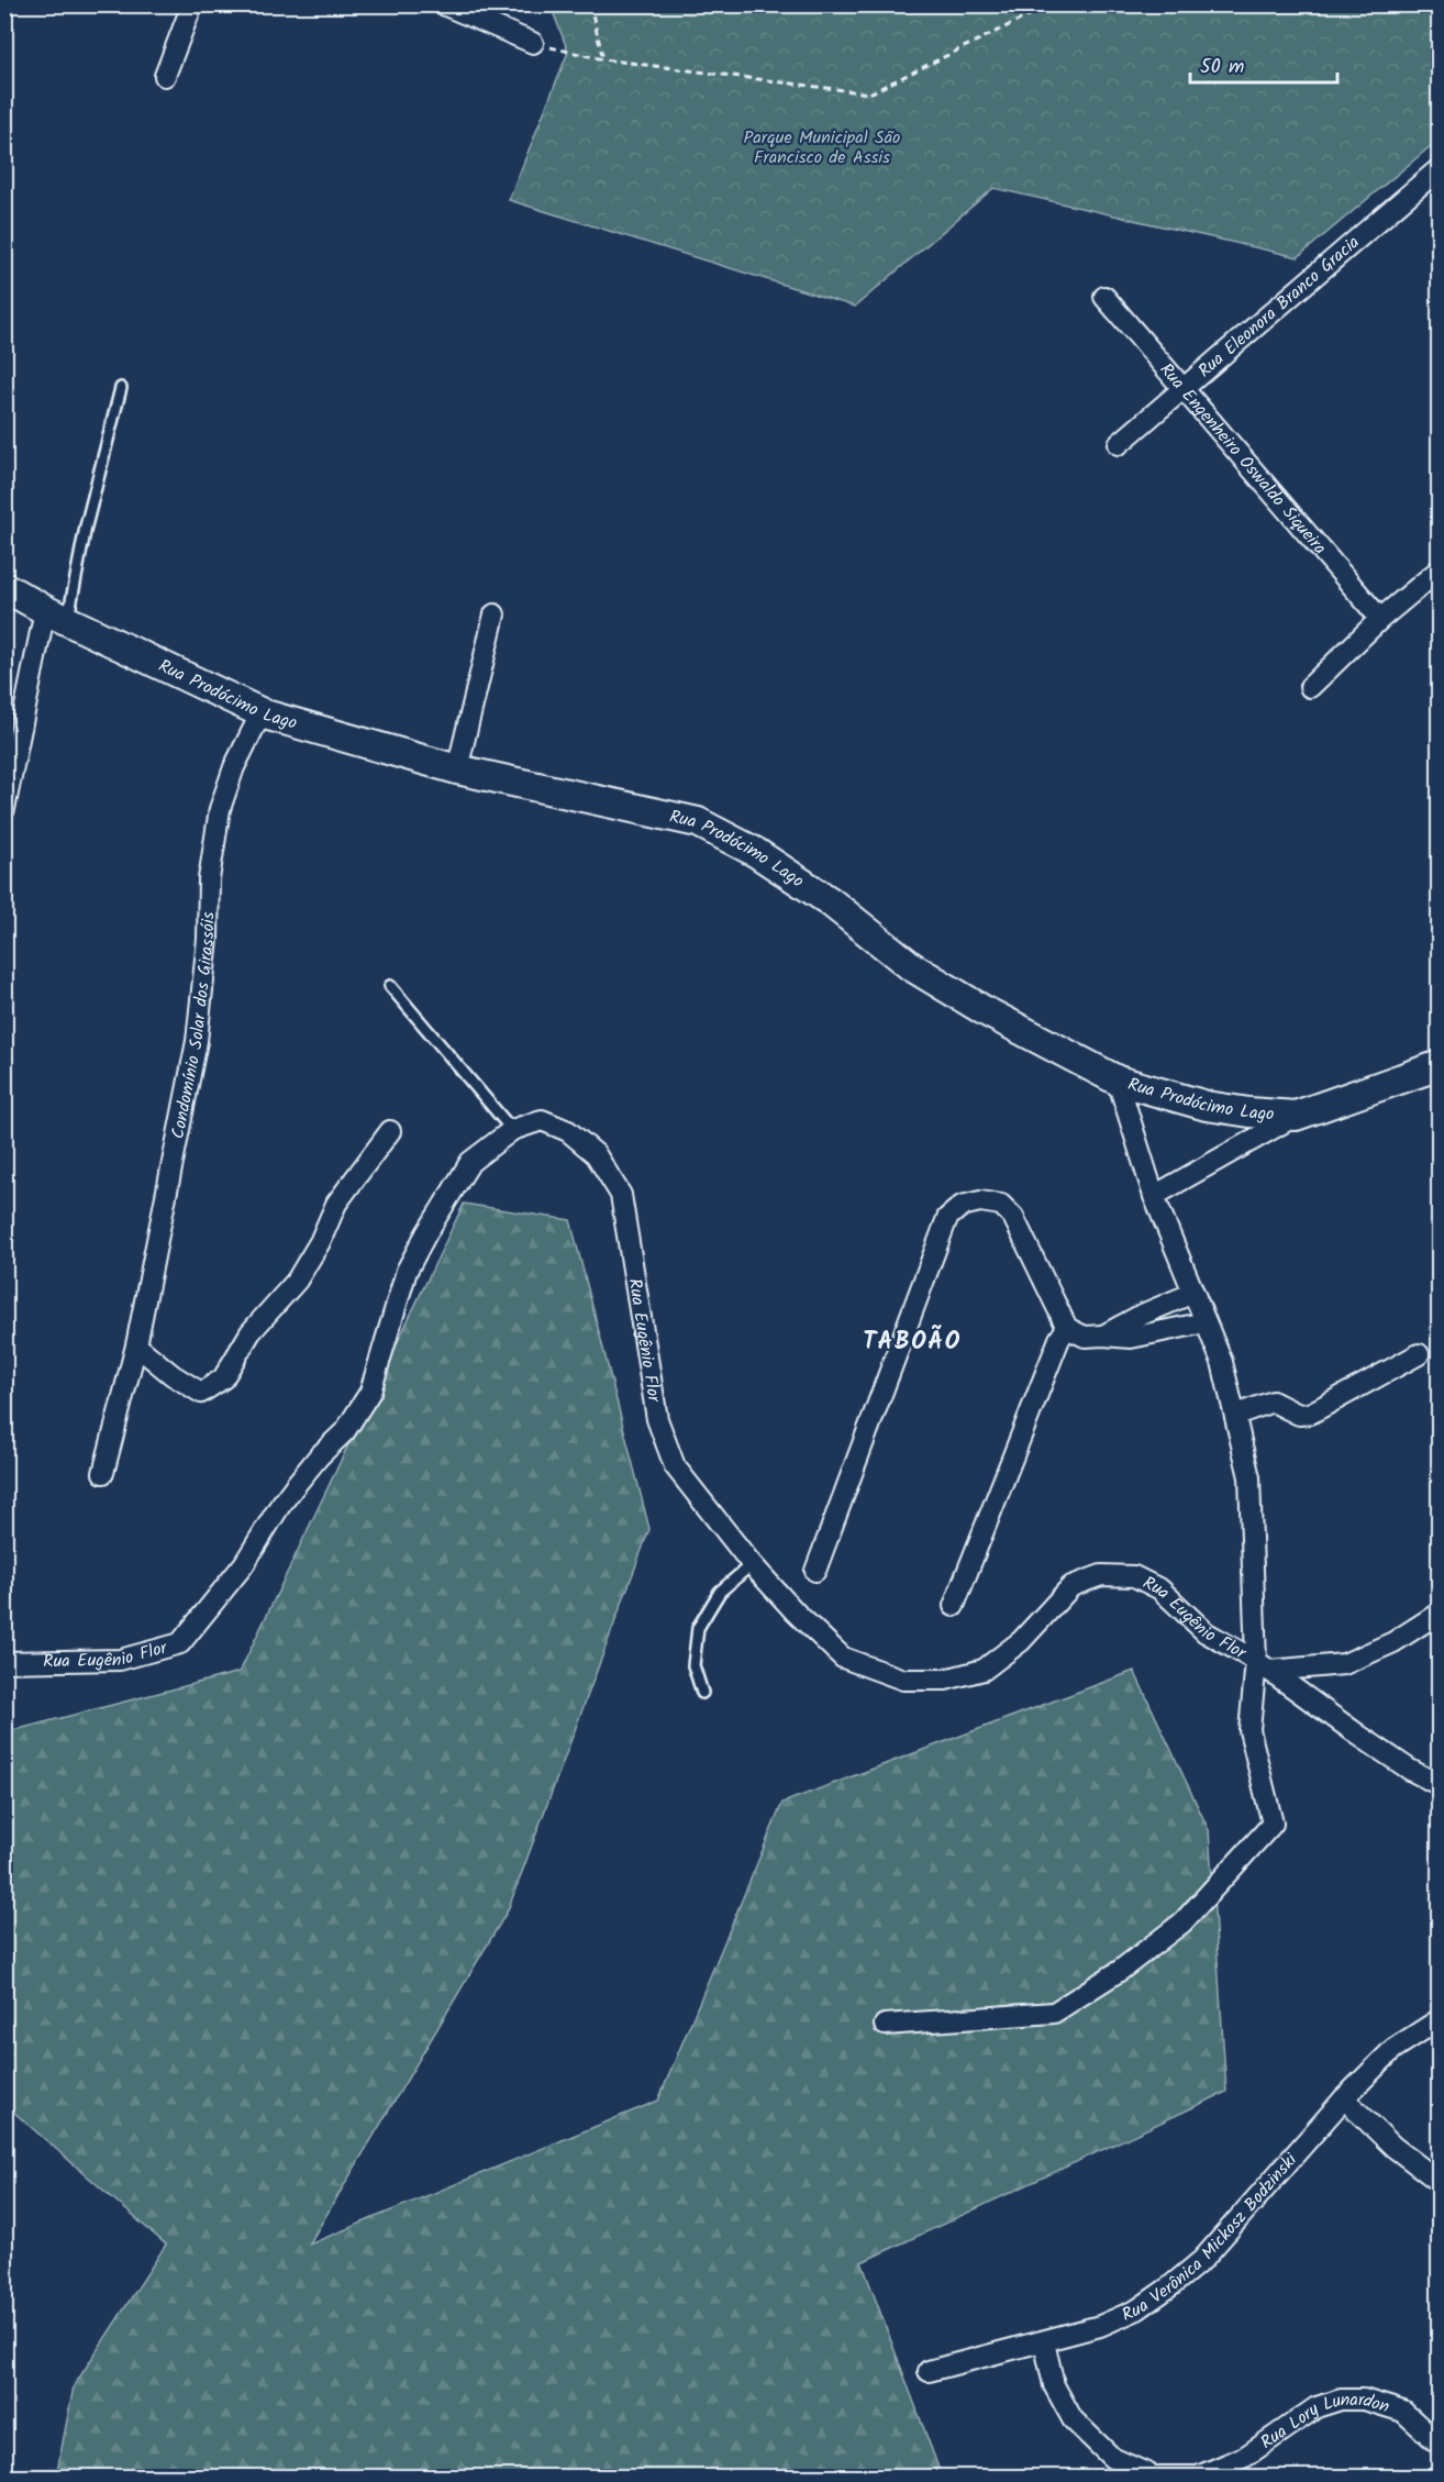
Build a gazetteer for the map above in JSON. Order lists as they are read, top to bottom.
{
  "streets": {
    "main road": ["Rua Prodócimo Lago"],
    "street": [
      "Rua Eleonora Branco Gracia",
      "Rua Engenheiro Oswaldo Siqueira",
      "Condomínio Solar dos Girassóis",
      "Rua Eugênio Flor",
      "Rua Verônica Mickosz Bodzinski",
      "Rua Lory Lunardon"
    ]
  },
  "crossings": [
    ["Rua Eleonora Branco Gracia", "Rua Engenheiro Oswaldo Siqueira"],
    ["Rua Prodócimo Lago", "Condomínio Solar dos Girassóis"],
    ["Rua Verônica Mickosz Bodzinski", "Rua Lory Lunardon"]
  ],
  "districts": ["TABOÃO"],
  "parks": ["Parque Municipal São Francisco de Assis"],
  "scale_bar": "50 m"
}
